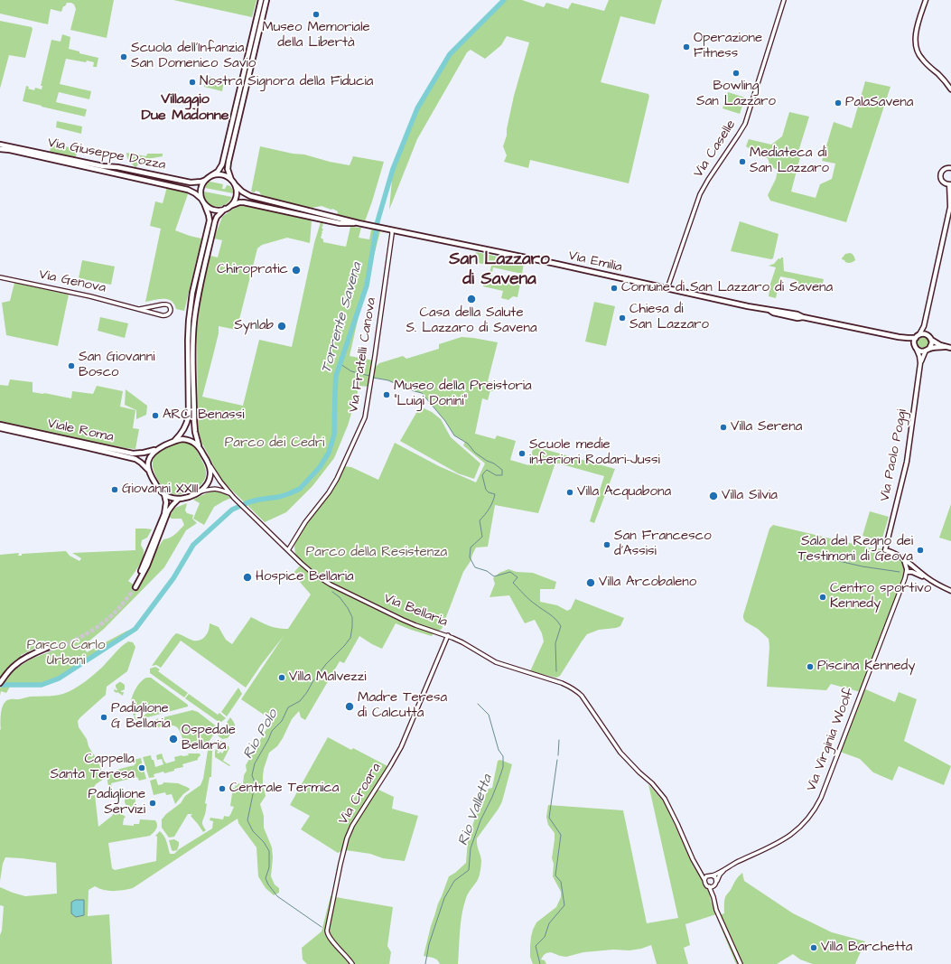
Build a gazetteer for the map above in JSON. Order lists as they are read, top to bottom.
{
  "streets": {
    "main road": [
      "Via Giuseppe Dozza",
      "Via Emilia",
      "Viale Roma",
      "Via Paolo Poggi"
    ],
    "street": [
      "Via Caselle",
      "Via Genova",
      "Via Fratelli Canova",
      "Via Bellaria",
      "Via Virginia Woolf",
      "Via Croara"
    ]
  },
  "crossings": [
    ["Via Caselle", "Via Emilia"],
    ["Via Emilia", "Via Fratelli Canova"],
    ["Via Emilia", "Via Paolo Poggi"],
    ["Via Fratelli Canova", "Via Bellaria"],
    ["Viale Roma", "Via Bellaria"],
    ["Via Bellaria", "Via Virginia Woolf"],
    ["Via Bellaria", "Via Croara"]
  ],
  "districts": ["Villaggio Due Madonne", "San Lazzaro di Savena"],
  "water": ["Torrente Savena", "Rio Polo", "Rio Valletta"],
  "parks": ["Parco dei Cedri", "Parco della Resistenza", "Parco Carlo Urbani"],
  "places": [
    "Museo Memoriale della Libertà",
    "Operazione Fitness",
    "Scuola dell'Infanzia San Domenico Savio",
    "Bowling San Lazzaro",
    "Nostra Signora della Fiducia",
    "PalaSavena",
    "Mediateca di San Lazzaro",
    "Chiropratic",
    "Comune di San Lazzaro di Savena",
    "Casa della Salute S. Lazzaro di Savena",
    "Chiesa di San Lazzaro",
    "Synlab",
    "San Giovanni Bosco",
    "Museo della Preistoria \"Luigi Donini\"",
    "ARCI Benassi",
    "Villa Serena",
    "Scuole medie inferiori Rodari-Jussi",
    "Giovanni XXIII",
    "Villa Acquabona",
    "Villa Silvia",
    "San Francesco d'Assisi",
    "Sala del Regno dei Testimoni di Geova",
    "Hospice Bellaria",
    "Villa Arcobaleno",
    "Centro sportivo Kennedy",
    "Piscina Kennedy",
    "Villa Malvezzi",
    "Madre Teresa di Calcutta",
    "Padiglione G Bellaria",
    "Ospedale Bellaria",
    "Cappella Santa Teresa",
    "Centrale Termica",
    "Padiglione Servizi",
    "Villa Barchetta"
  ]
}
